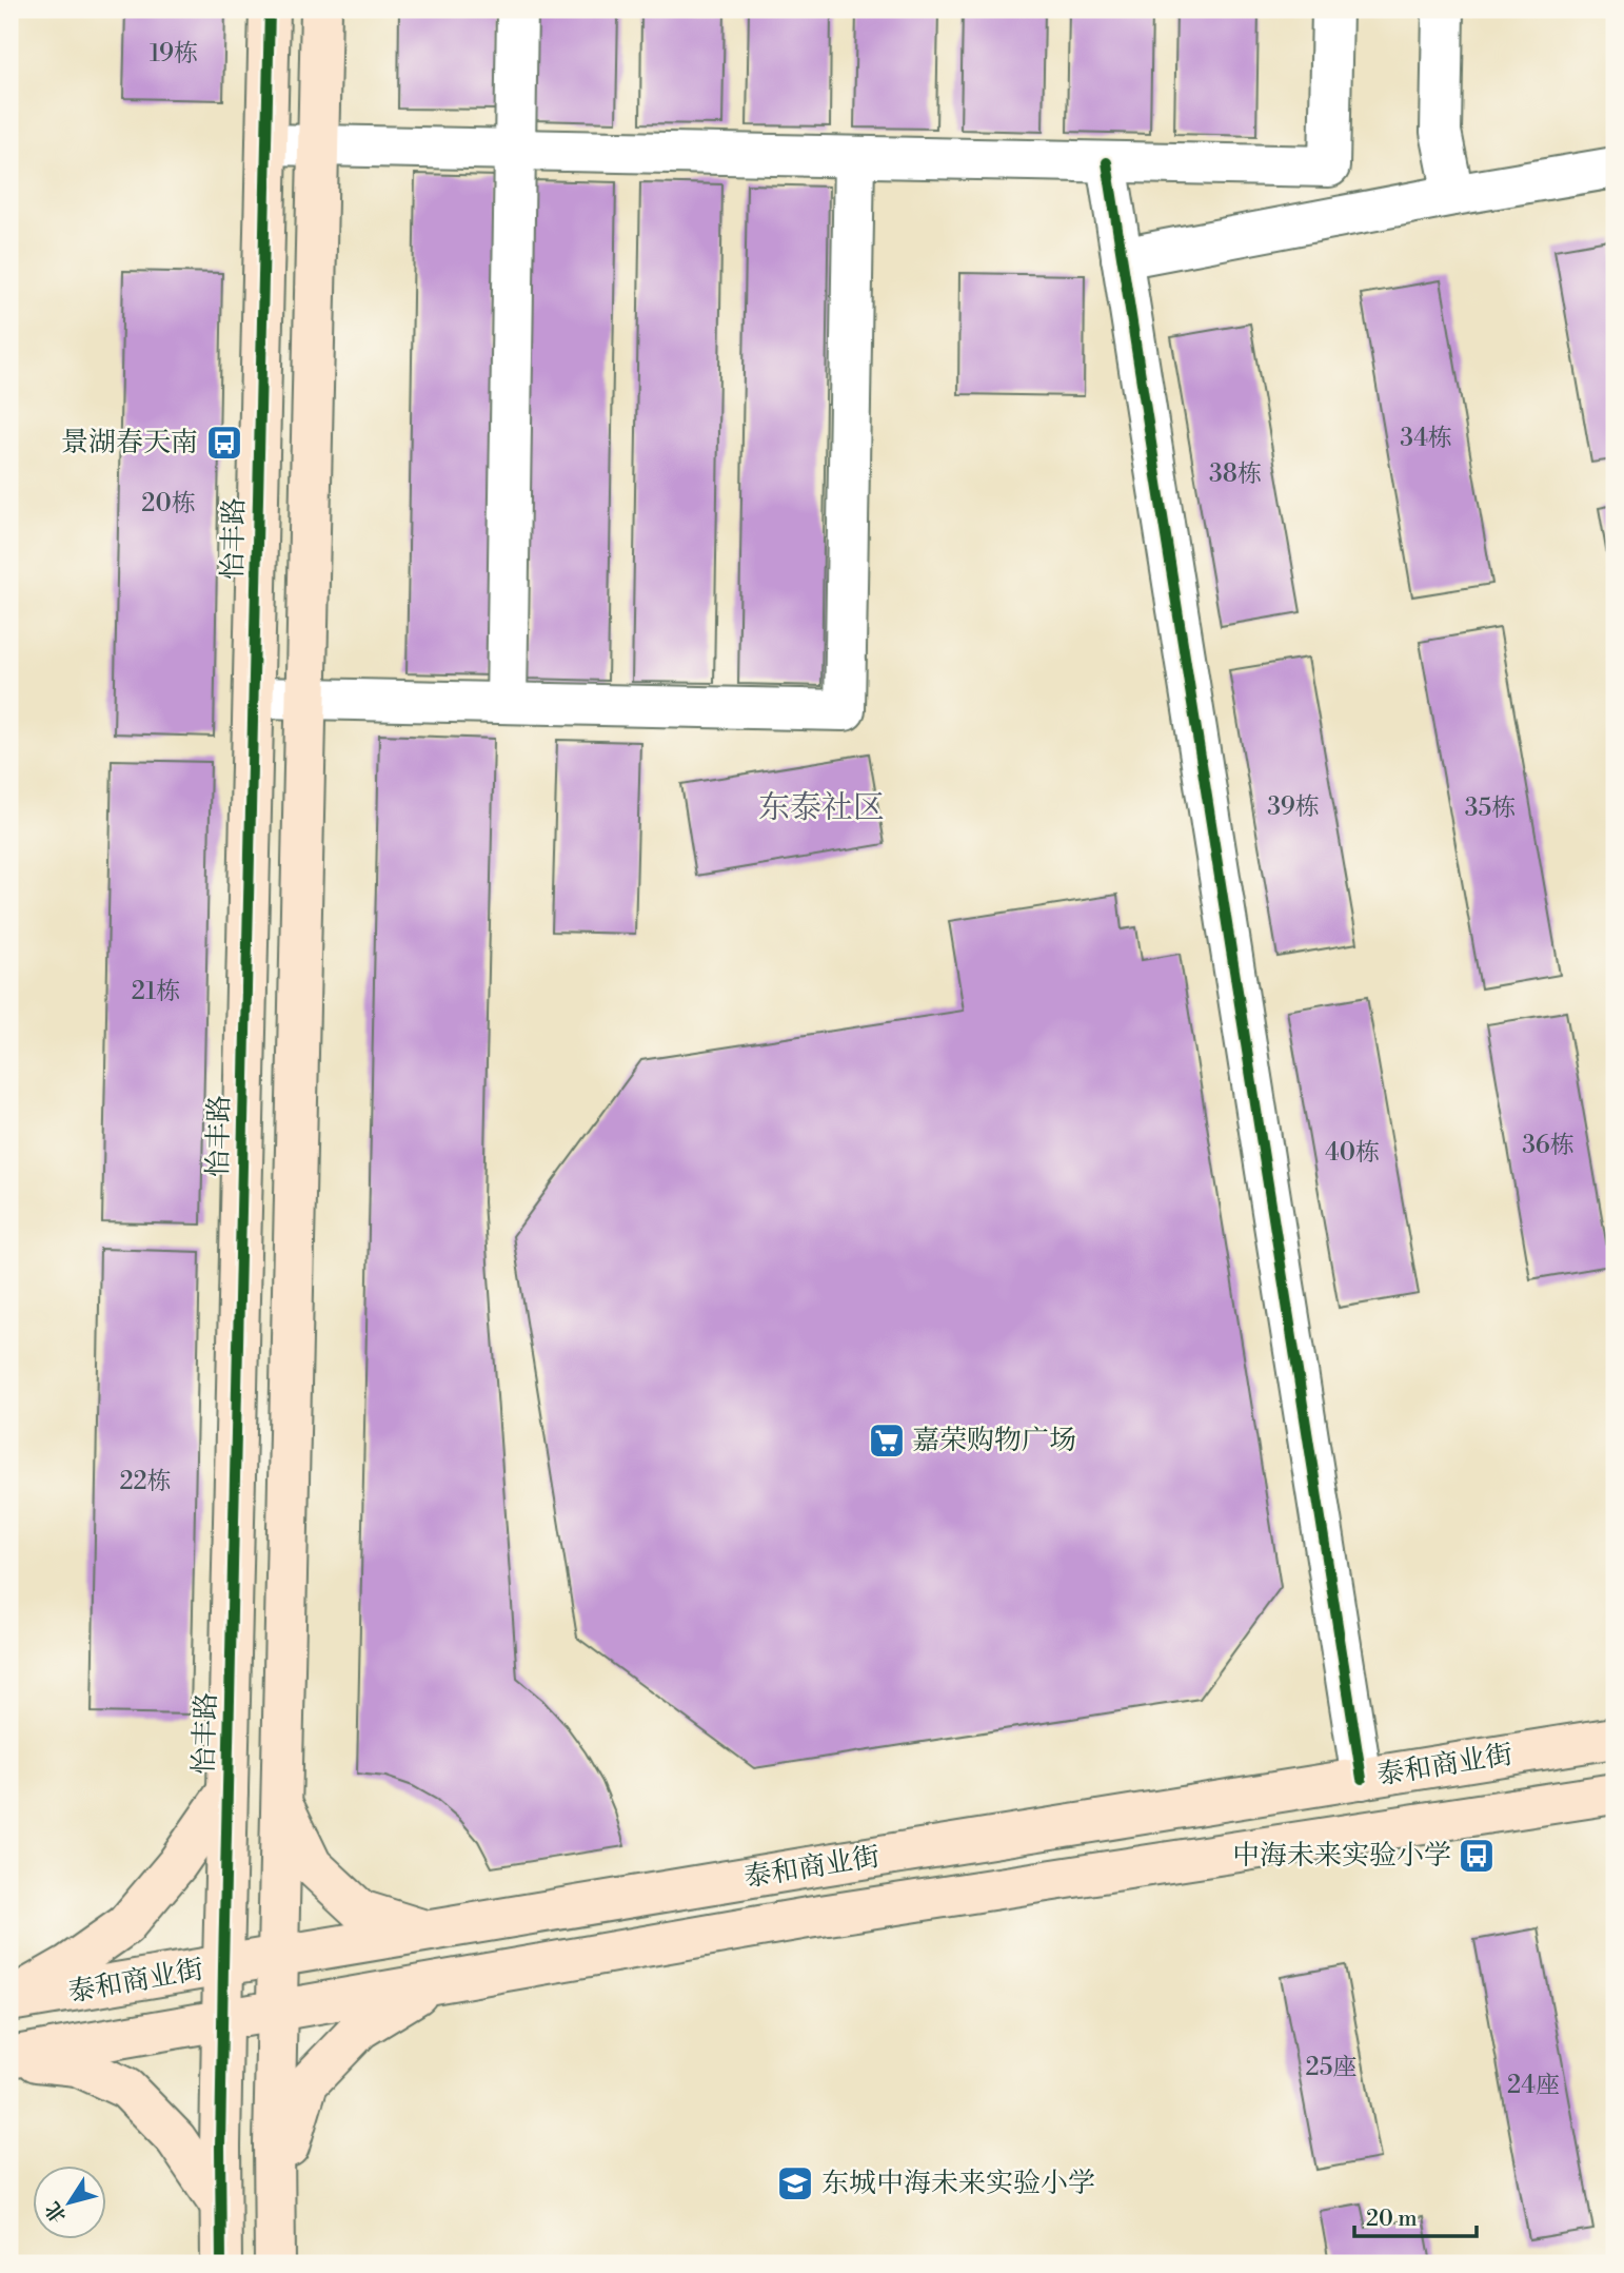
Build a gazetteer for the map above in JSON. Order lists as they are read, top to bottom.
{
  "streets": {
    "street": ["怡丰路", "泰和商业街"]
  },
  "crossings": [
    ["怡丰路", "泰和商业街"]
  ],
  "districts": ["东泰社区"],
  "places": {
    "bus stop": ["景湖春天南", "中海未来实验小学"],
    "supermarket": ["嘉荣购物广场"],
    "school or university": ["东城中海未来实验小学"]
  },
  "house_numbers": [
    "19栋",
    "34栋",
    "38栋",
    "20栋",
    "39栋",
    "35栋",
    "21栋",
    "36栋",
    "40栋",
    "22栋",
    "25座",
    "24座"
  ],
  "scale_bar": "20 m",
  "north": "bottom left"
}
